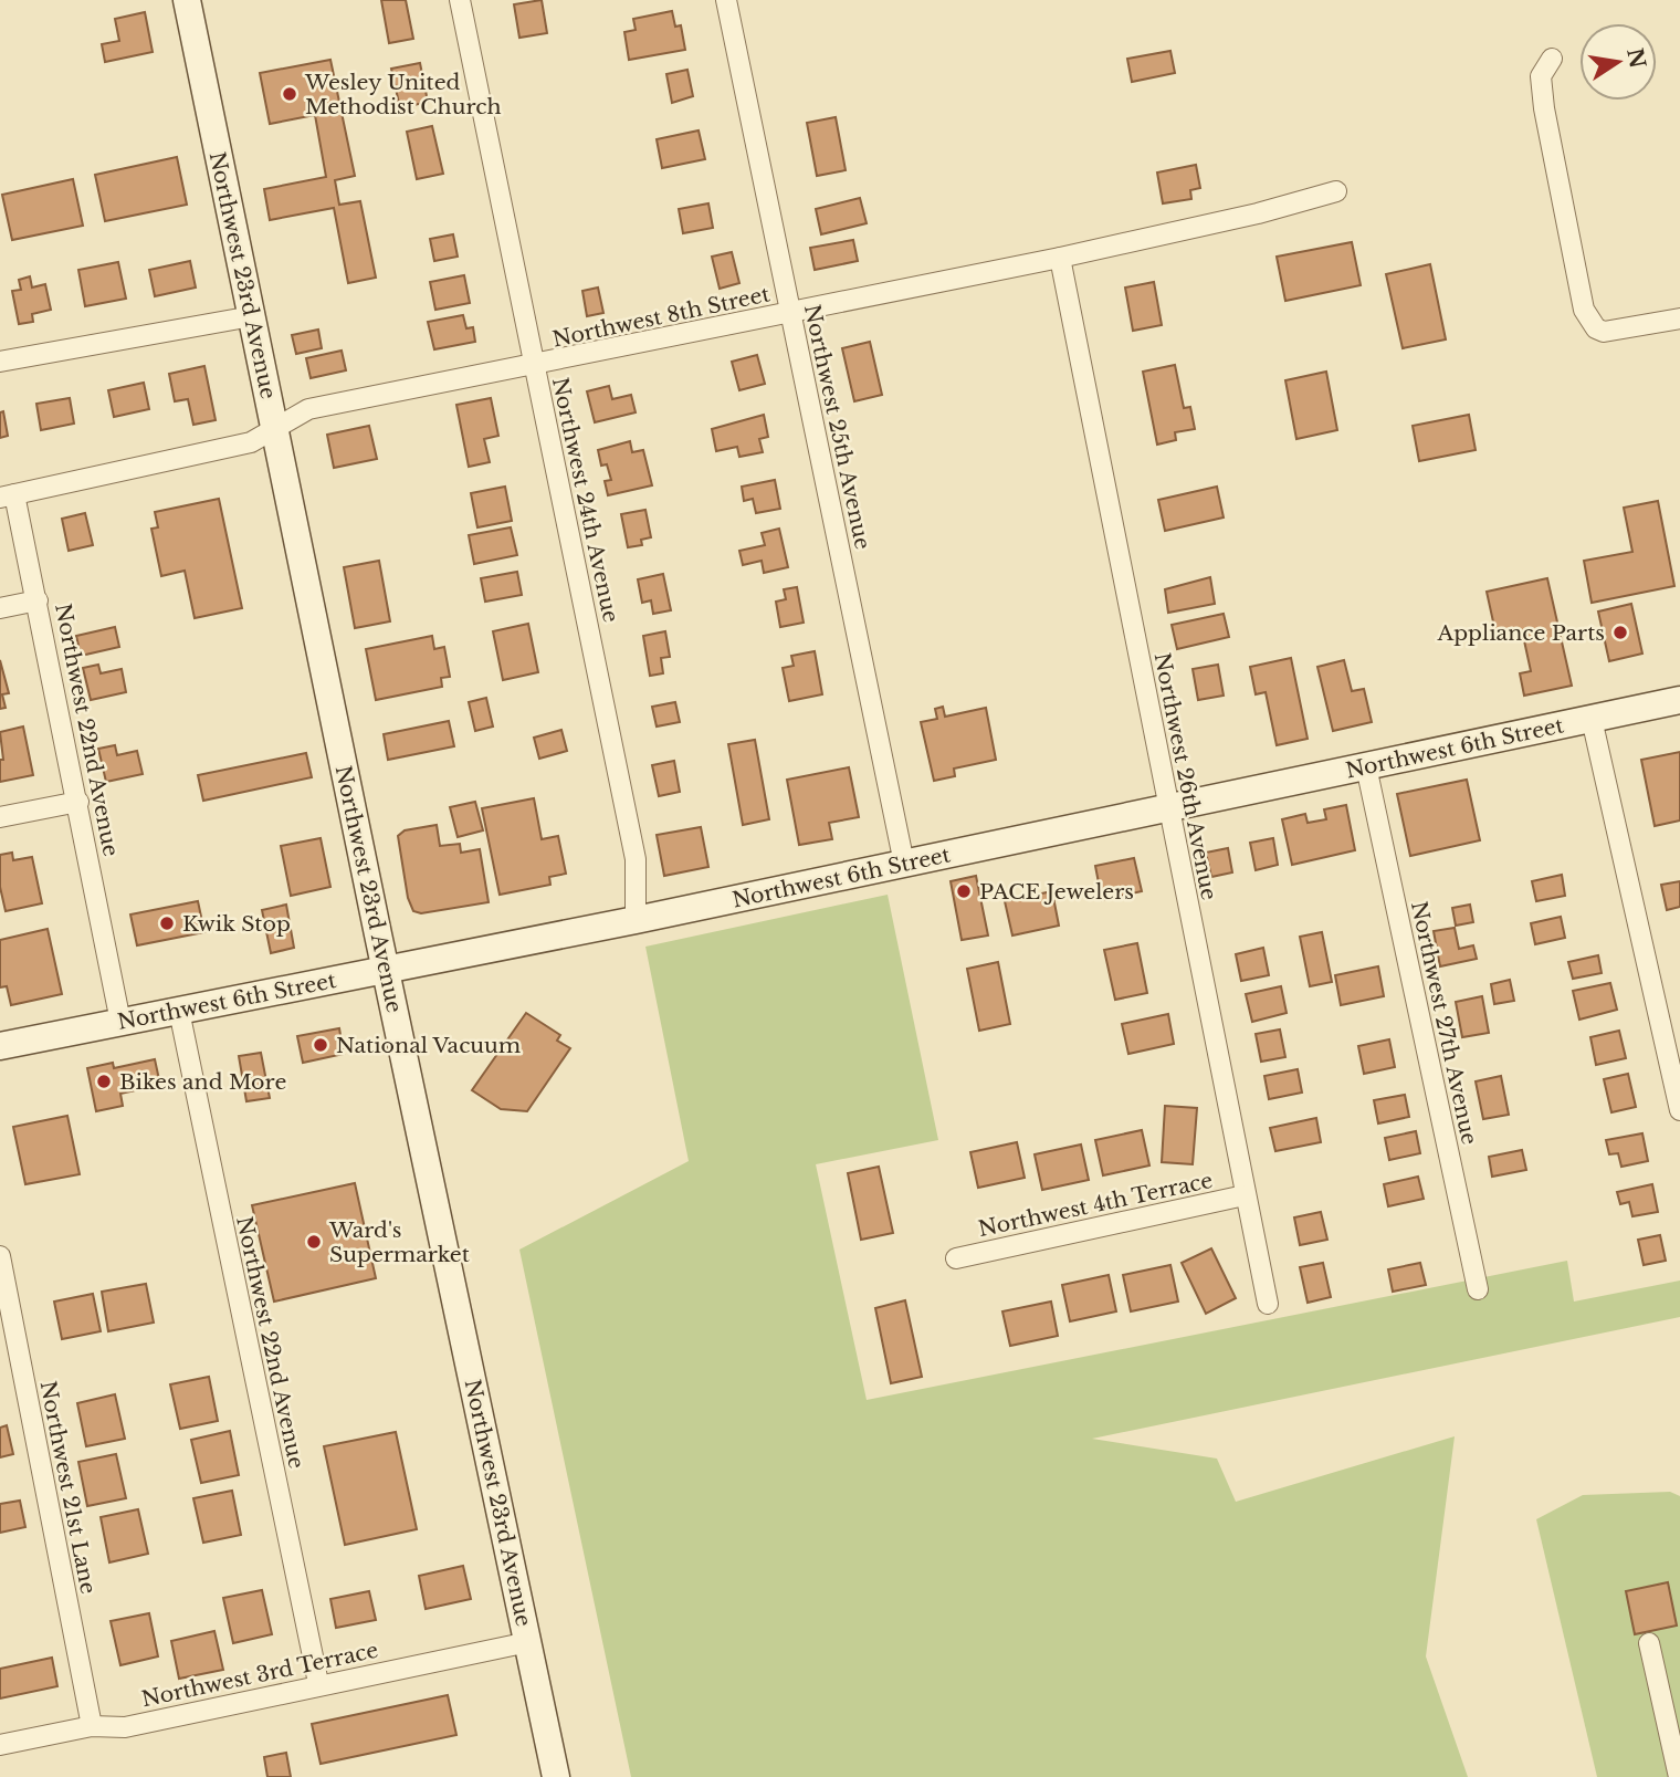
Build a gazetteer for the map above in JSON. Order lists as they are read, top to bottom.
{
  "streets": {
    "main road": ["Northwest 23rd Avenue", "Northwest 6th Street"],
    "street": [
      "Northwest 8th Street",
      "Northwest 25th Avenue",
      "Northwest 24th Avenue",
      "Northwest 22nd Avenue",
      "Northwest 26th Avenue",
      "Northwest 27th Avenue",
      "Northwest 4th Terrace",
      "Northwest 21st Lane",
      "Northwest 3rd Terrace"
    ]
  },
  "crossings": [
    ["Northwest 23rd Avenue", "Northwest 8th Street"],
    ["Northwest 23rd Avenue", "Northwest 6th Street"],
    ["Northwest 23rd Avenue", "Northwest 3rd Terrace"],
    ["Northwest 8th Street", "Northwest 25th Avenue"],
    ["Northwest 8th Street", "Northwest 24th Avenue"],
    ["Northwest 8th Street", "Northwest 22nd Avenue"],
    ["Northwest 8th Street", "Northwest 26th Avenue"],
    ["Northwest 25th Avenue", "Northwest 6th Street"],
    ["Northwest 24th Avenue", "Northwest 6th Street"],
    ["Northwest 22nd Avenue", "Northwest 6th Street"],
    ["Northwest 22nd Avenue", "Northwest 3rd Terrace"],
    ["Northwest 6th Street", "Northwest 26th Avenue"],
    ["Northwest 6th Street", "Northwest 27th Avenue"],
    ["Northwest 26th Avenue", "Northwest 4th Terrace"],
    ["Northwest 21st Lane", "Northwest 3rd Terrace"]
  ],
  "places": [
    "Wesley United Methodist Church",
    "Appliance Parts",
    "PACE Jewelers",
    "Kwik Stop",
    "National Vacuum",
    "Bikes and More",
    "Ward's Supermarket"
  ],
  "north": "right"
}
